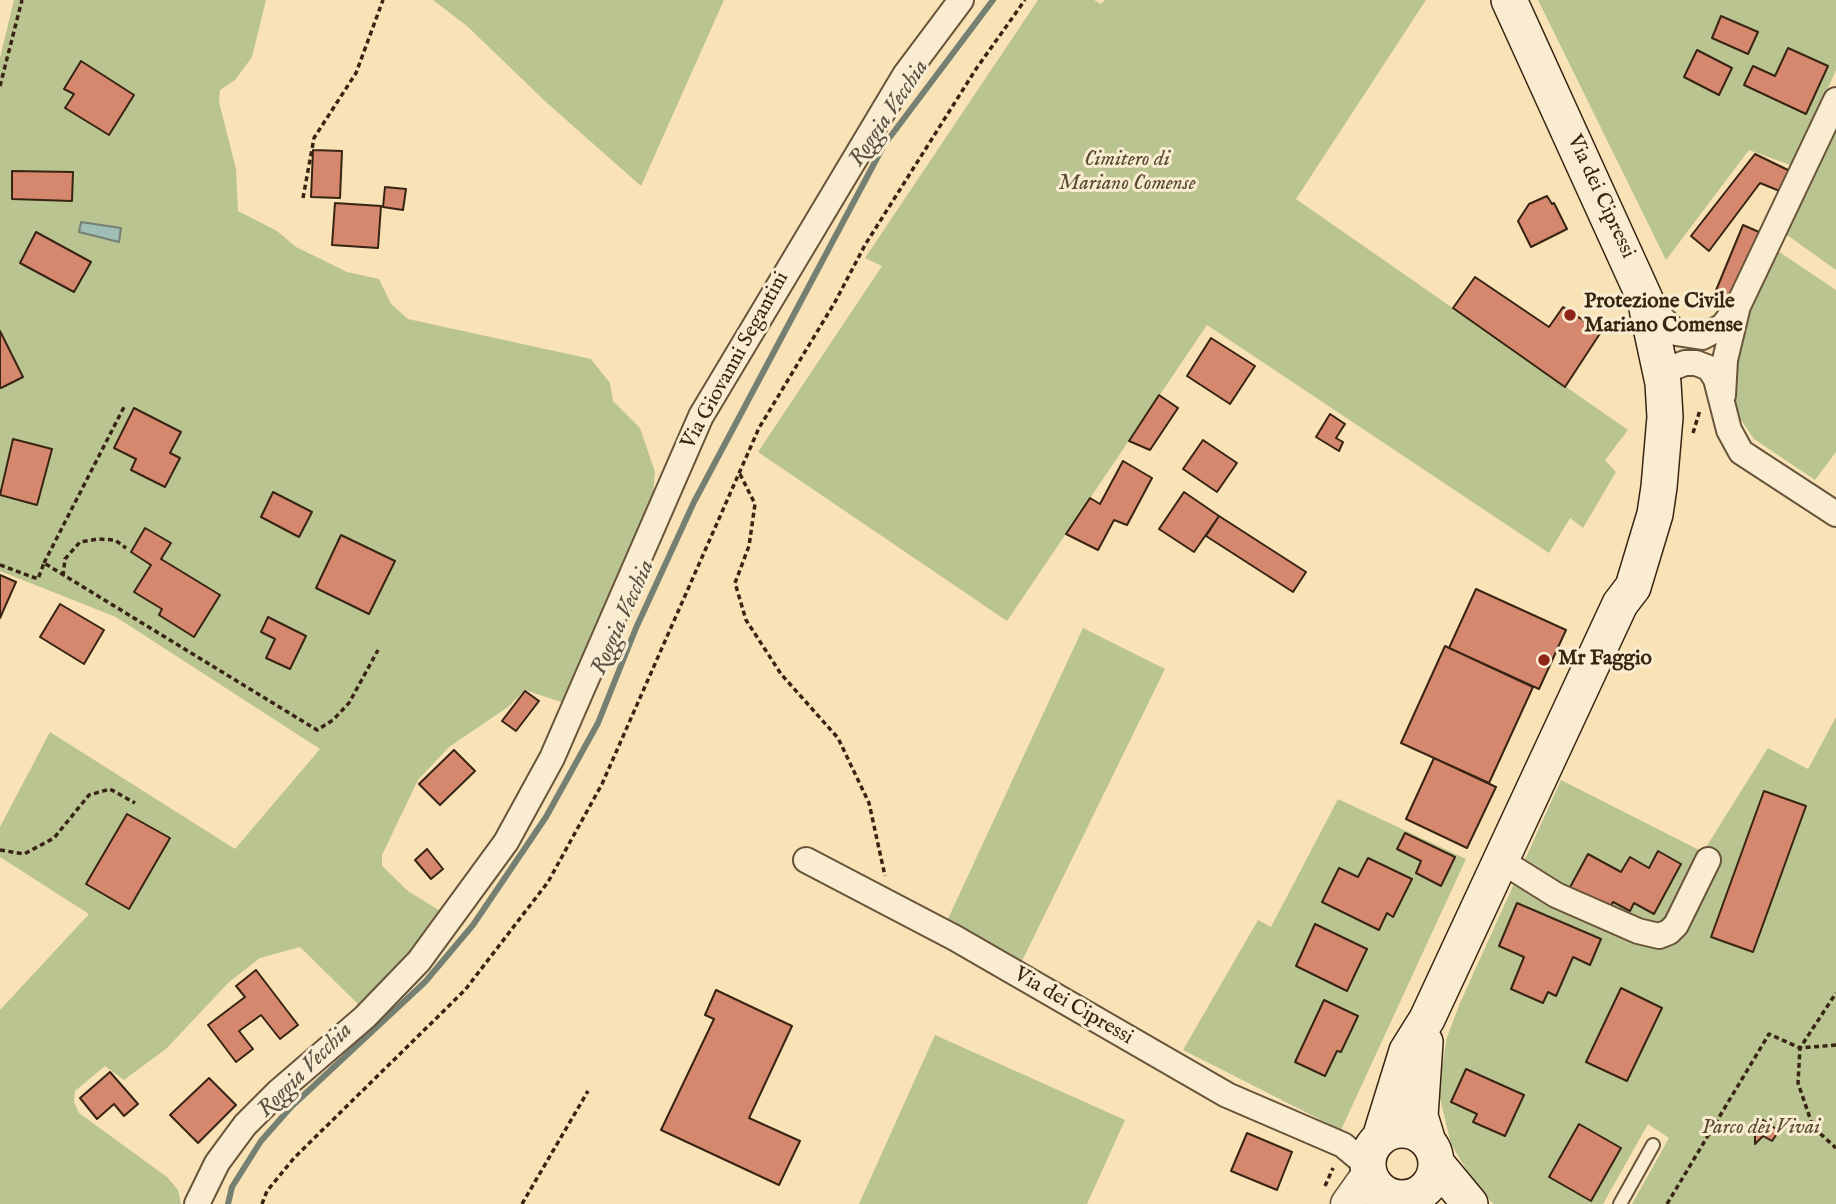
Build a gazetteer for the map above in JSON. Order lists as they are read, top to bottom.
{
  "streets": {
    "main road": ["Via dei Cipressi"],
    "street": ["Via Giovanni Segantini"]
  },
  "water": ["Roggia Vecchia"],
  "parks": ["Cimitero di Mariano Comense", "Parco dei Vivai"],
  "places": ["Protezione Civile Mariano Comense", "Mr Faggio"]
}
